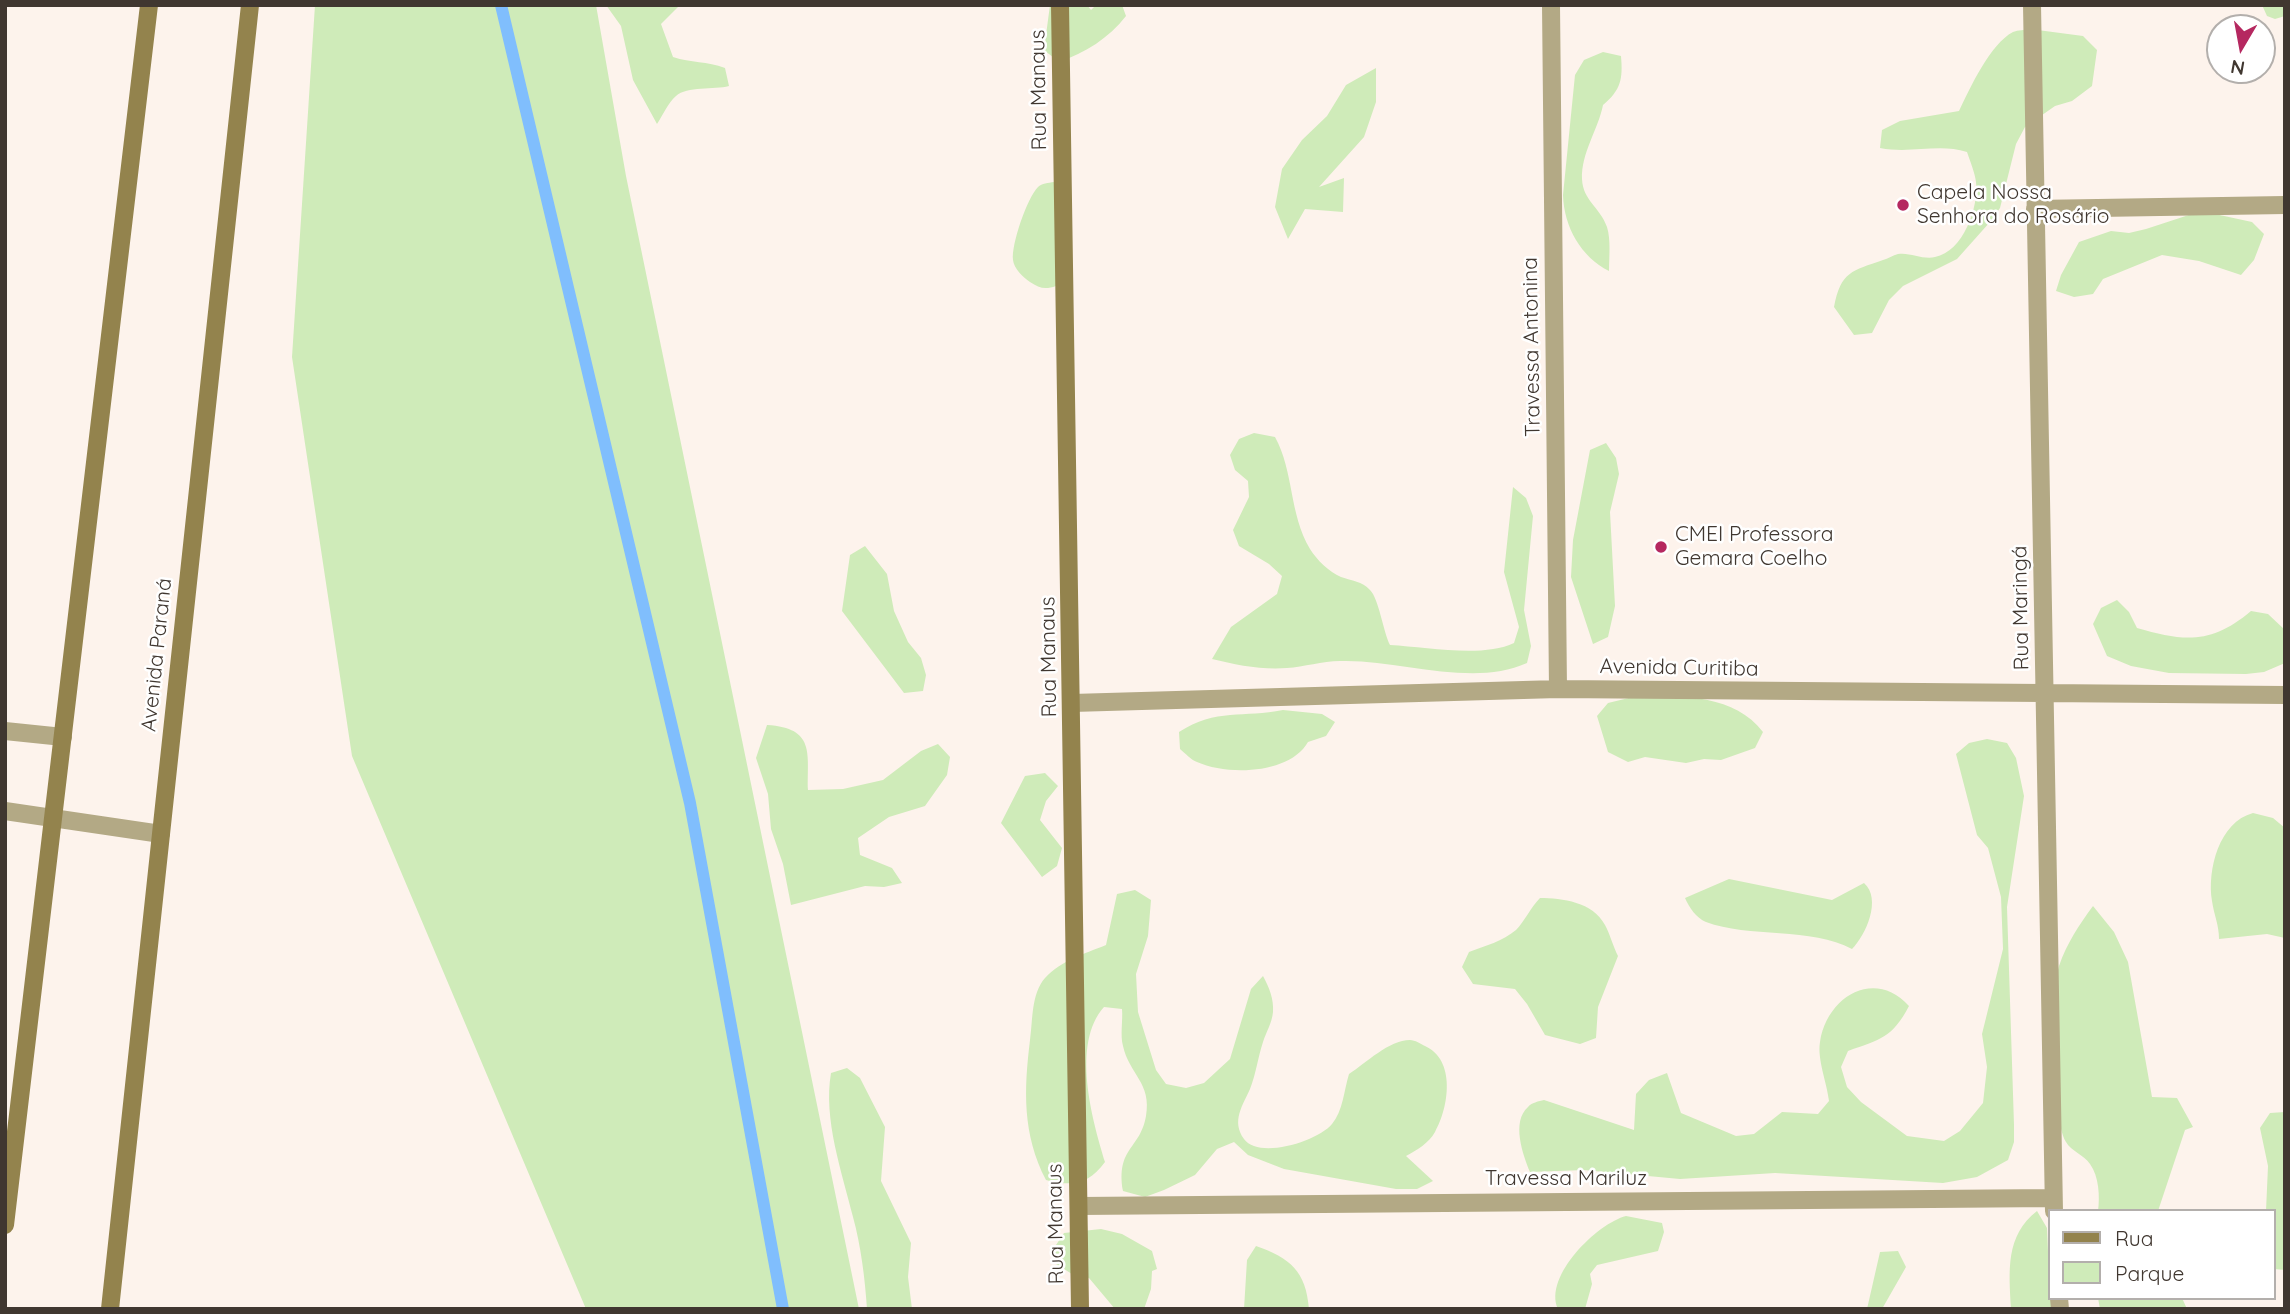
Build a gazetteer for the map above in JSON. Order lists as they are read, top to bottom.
{
  "streets": {
    "main road": ["Rua Manaus", "Avenida Paraná"],
    "street": [
      "Travessa Antonina",
      "Rua Maringá",
      "Avenida Curitiba",
      "Travessa Mariluz"
    ]
  },
  "crossings": [
    ["Rua Manaus", "Avenida Curitiba"],
    ["Rua Manaus", "Travessa Mariluz"],
    ["Travessa Antonina", "Avenida Curitiba"],
    ["Rua Maringá", "Avenida Curitiba"],
    ["Rua Maringá", "Travessa Mariluz"]
  ],
  "places": ["Capela Nossa Senhora do Rosário", "CMEI Professora Gemara Coelho"],
  "legend": ["Rua", "Parque"],
  "north": "bottom"
}
